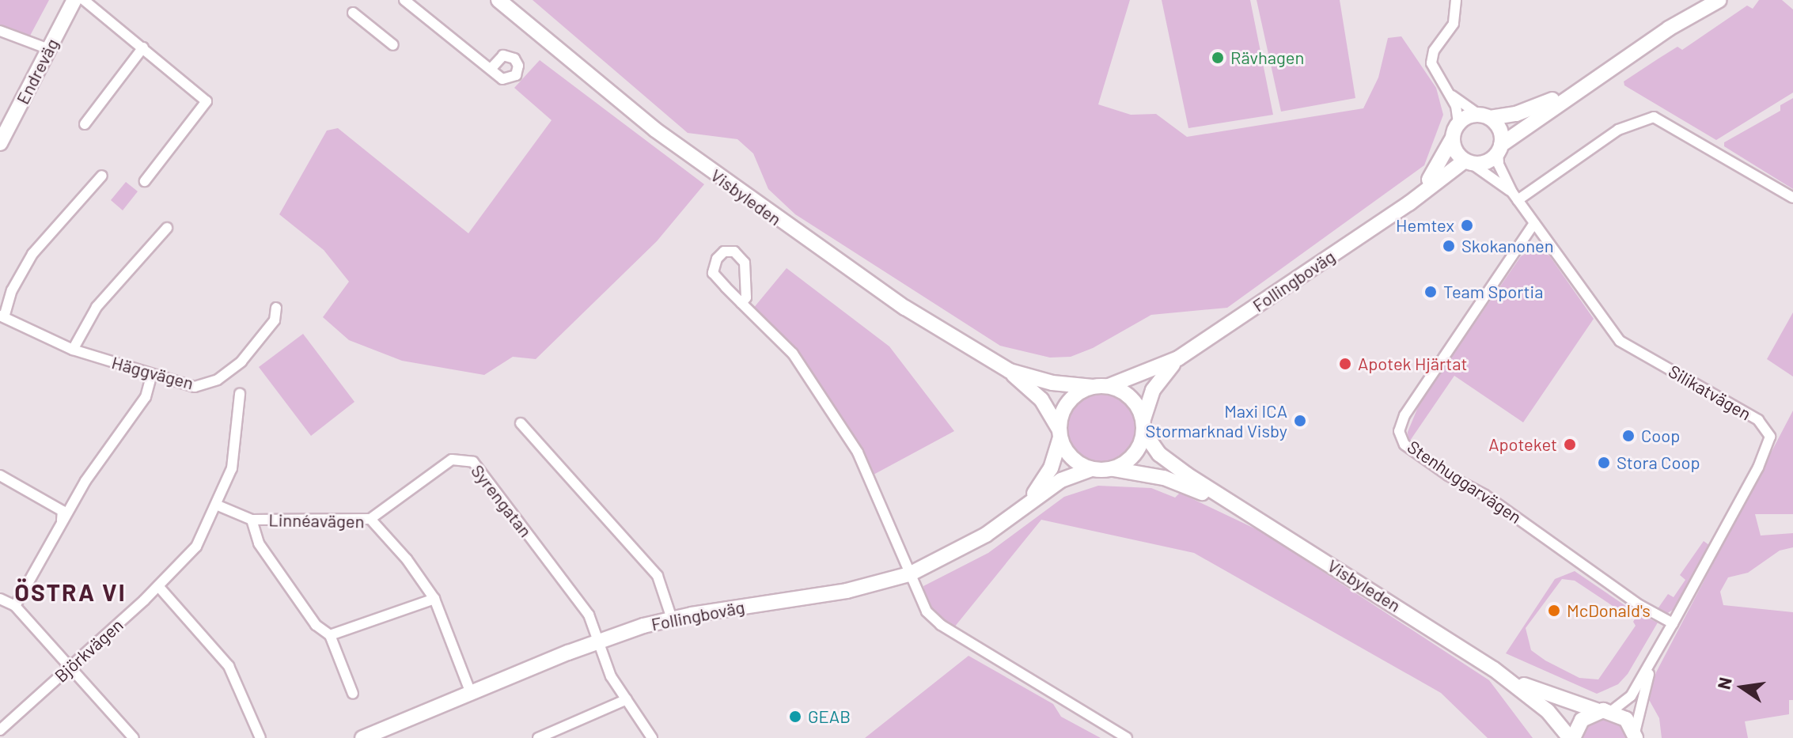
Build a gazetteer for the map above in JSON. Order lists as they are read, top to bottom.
{
  "streets": {
    "main road": ["Endreväg", "Visbyleden", "Follingboväg"],
    "street": [
      "Häggvägen",
      "Silikatvägen",
      "Stenhuggarvägen",
      "Syrengatan",
      "Linnéavägen",
      "Björkvägen"
    ]
  },
  "crossings": [
    ["Visbyleden", "Follingboväg"],
    ["Follingboväg", "Syrengatan"],
    ["Follingboväg", "Linnéavägen"],
    ["Silikatvägen", "Stenhuggarvägen"],
    ["Syrengatan", "Linnéavägen"],
    ["Linnéavägen", "Björkvägen"]
  ],
  "districts": ["ÖSTRA VI"],
  "places": [
    "Rävhagen",
    "Hemtex",
    "Skokanonen",
    "Team Sportia",
    "Apotek Hjärtat",
    "Maxi ICA Stormarknad Visby",
    "Coop",
    "Apoteket",
    "Stora Coop",
    "McDonald's",
    "GEAB"
  ],
  "north": "left"
}
